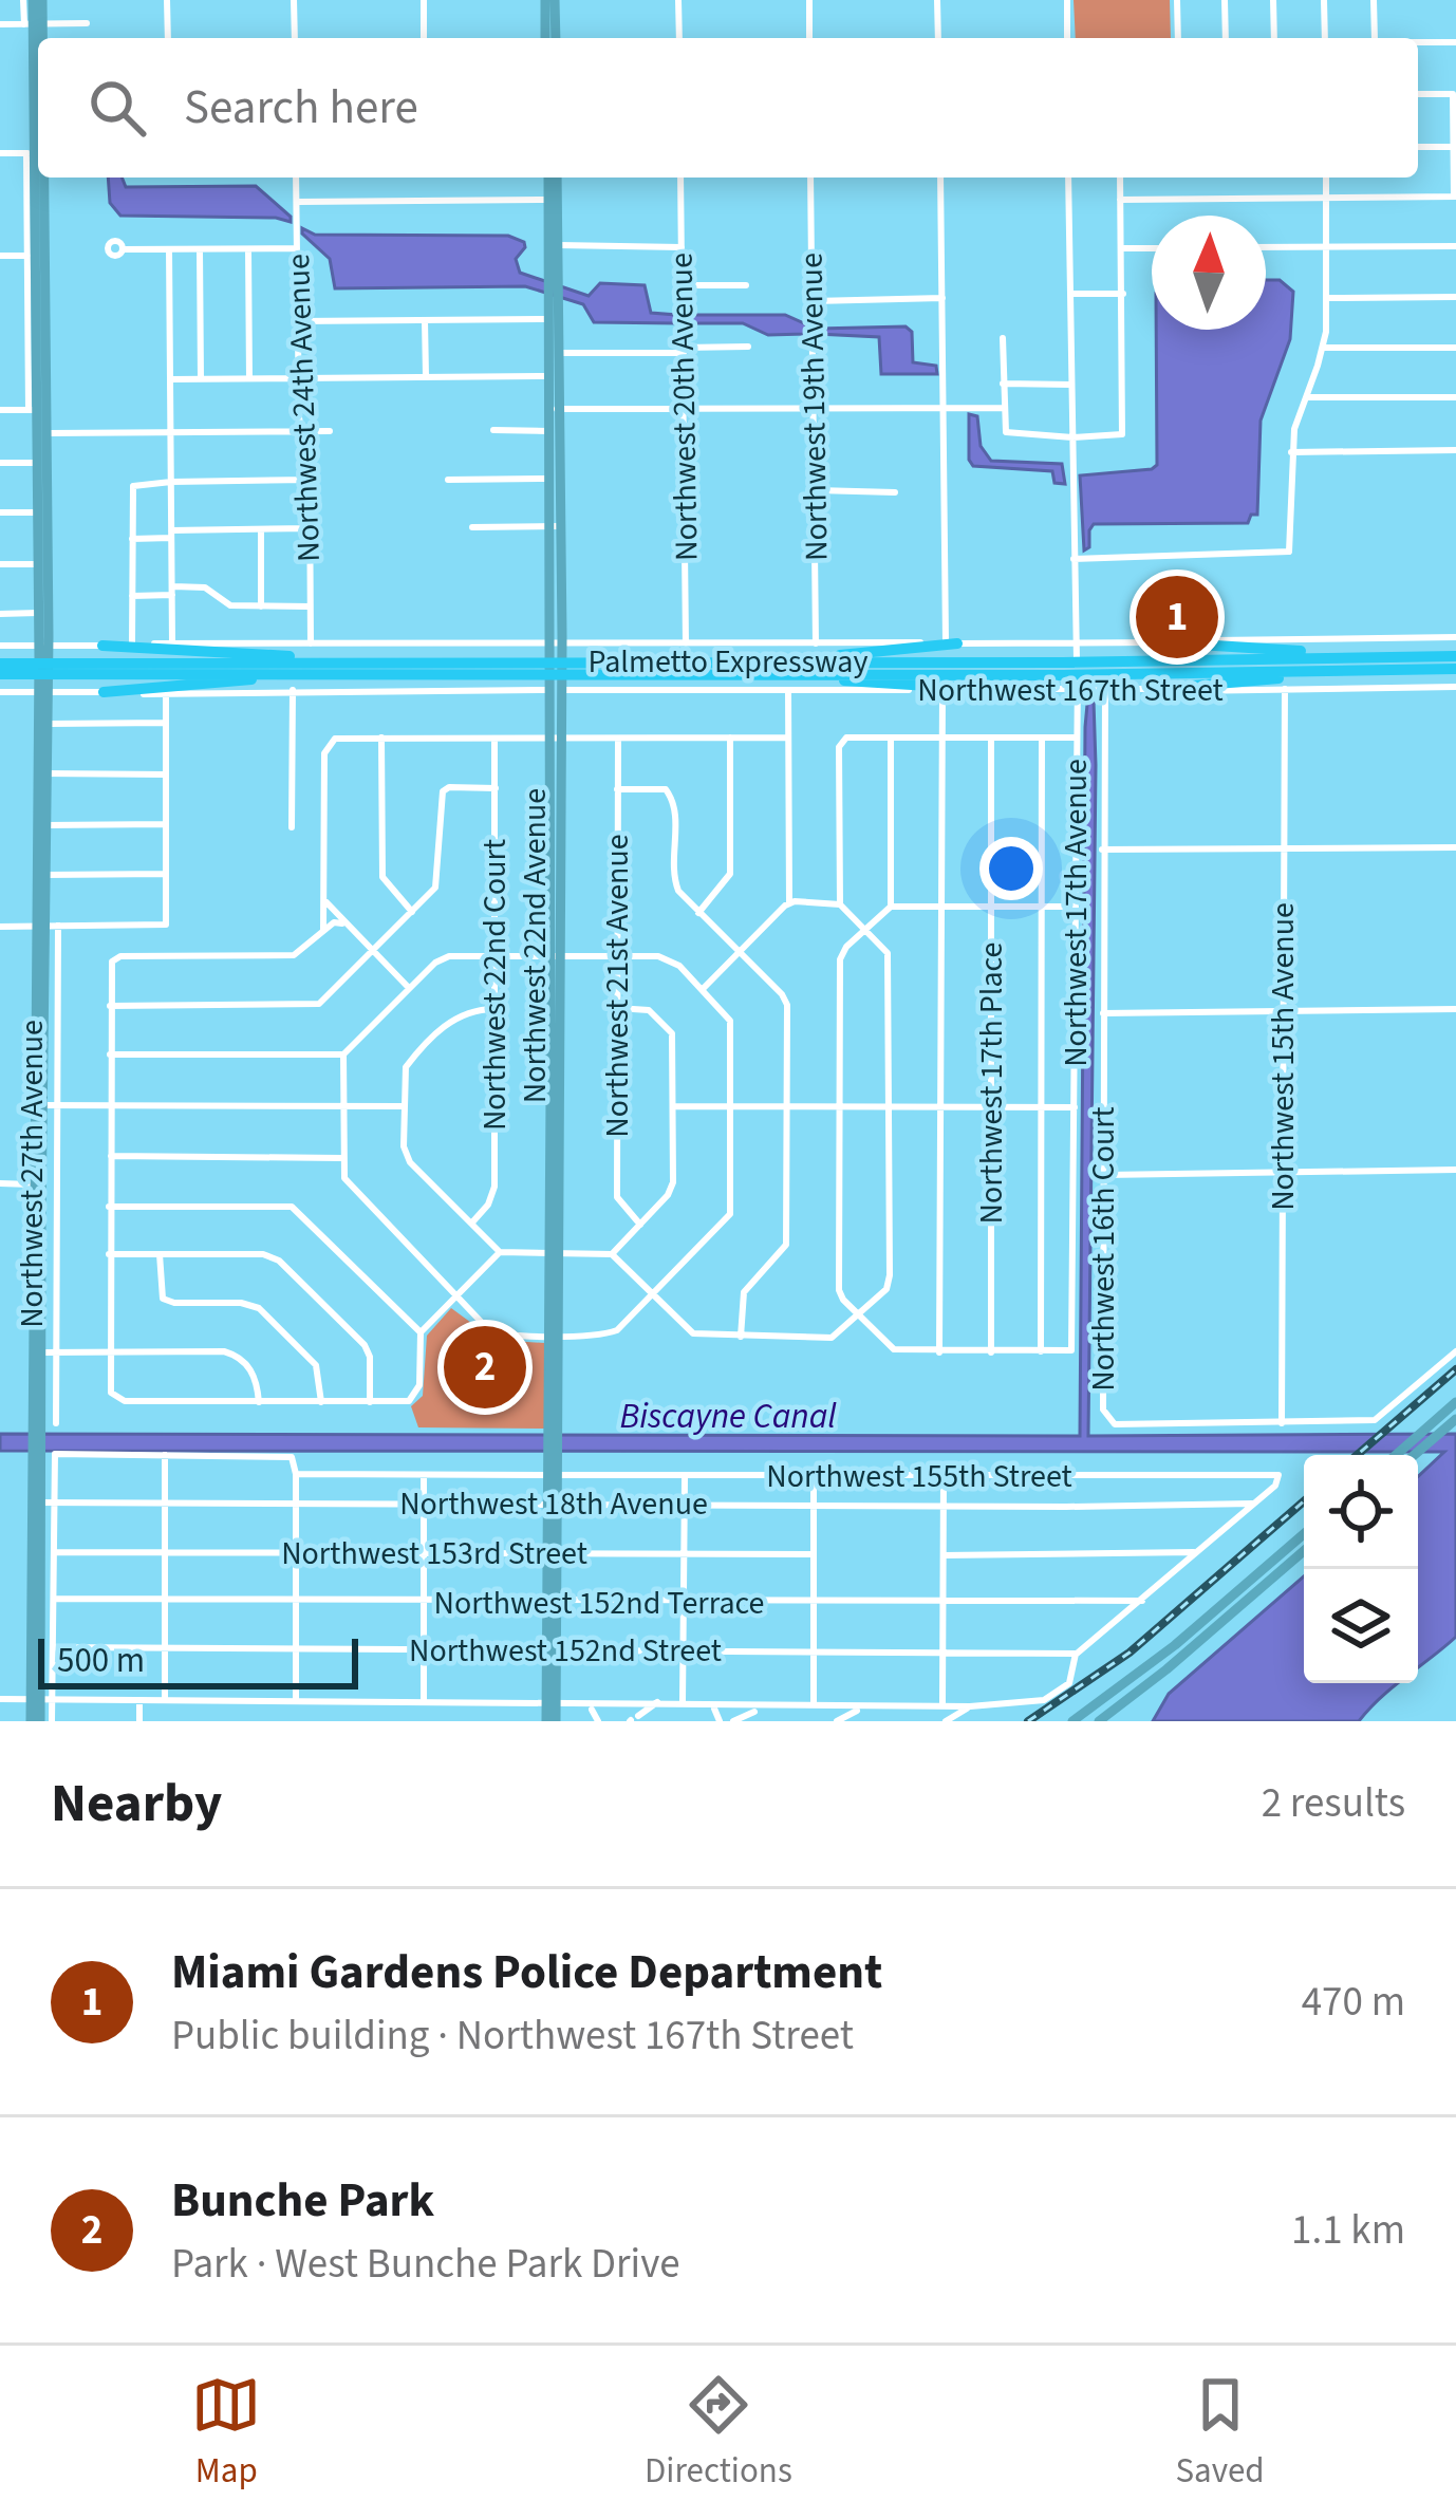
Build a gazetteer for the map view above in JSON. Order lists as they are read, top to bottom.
{
  "streets": {
    "highway": ["Palmetto Expressway"],
    "main road": ["Northwest 22nd Avenue", "Northwest 27th Avenue"],
    "street": [
      "Northwest 20th Avenue",
      "Northwest 19th Avenue",
      "Northwest 24th Avenue",
      "Northwest 167th Street",
      "Northwest 17th Avenue",
      "Northwest 22nd Court",
      "Northwest 21st Avenue",
      "Northwest 15th Avenue",
      "Northwest 17th Place",
      "Northwest 16th Court",
      "Northwest 155th Street",
      "Northwest 18th Avenue",
      "Northwest 153rd Street",
      "Northwest 152nd Terrace",
      "Northwest 152nd Street"
    ]
  },
  "crossings": [
    ["Northwest 20th Avenue", "Northwest 167th Street"],
    ["Northwest 19th Avenue", "Northwest 167th Street"],
    ["Northwest 24th Avenue", "Northwest 167th Street"],
    ["Northwest 167th Street", "Northwest 17th Avenue"],
    ["Northwest 167th Street", "Northwest 22nd Avenue"],
    ["Northwest 167th Street", "Northwest 15th Avenue"],
    ["Northwest 167th Street", "Northwest 27th Avenue"],
    ["Northwest 167th Street", "Northwest 16th Court"],
    ["Northwest 22nd Avenue", "Northwest 155th Street"],
    ["Northwest 22nd Avenue", "Northwest 18th Avenue"],
    ["Northwest 22nd Avenue", "Northwest 153rd Street"],
    ["Northwest 22nd Avenue", "Northwest 152nd Terrace"],
    ["Northwest 22nd Avenue", "Northwest 152nd Street"],
    ["Northwest 15th Avenue", "Northwest 16th Court"],
    ["Northwest 27th Avenue", "Northwest 155th Street"],
    ["Northwest 27th Avenue", "Northwest 18th Avenue"],
    ["Northwest 27th Avenue", "Northwest 153rd Street"],
    ["Northwest 27th Avenue", "Northwest 152nd Terrace"],
    ["Northwest 27th Avenue", "Northwest 152nd Street"],
    ["Northwest 155th Street", "Northwest 18th Avenue"]
  ],
  "water": ["Biscayne Canal"],
  "scale_bar": "500 m",
  "north": "top",
  "page": {
    "search": "Search here",
    "pins": ["1", "2"],
    "scale": "500 m",
    "heading": ["Nearby", "2 results"],
    "list": [
      {
        "mark": "1",
        "name": "Miami Gardens Police Department",
        "note": "Public building · Northwest 167th Street",
        "value": "470 m"
      },
      {
        "mark": "2",
        "name": "Bunche Park",
        "note": "Park · West Bunche Park Drive",
        "value": "1.1 km"
      }
    ],
    "nav": ["Map", "Directions", "Saved"]
  }
}
